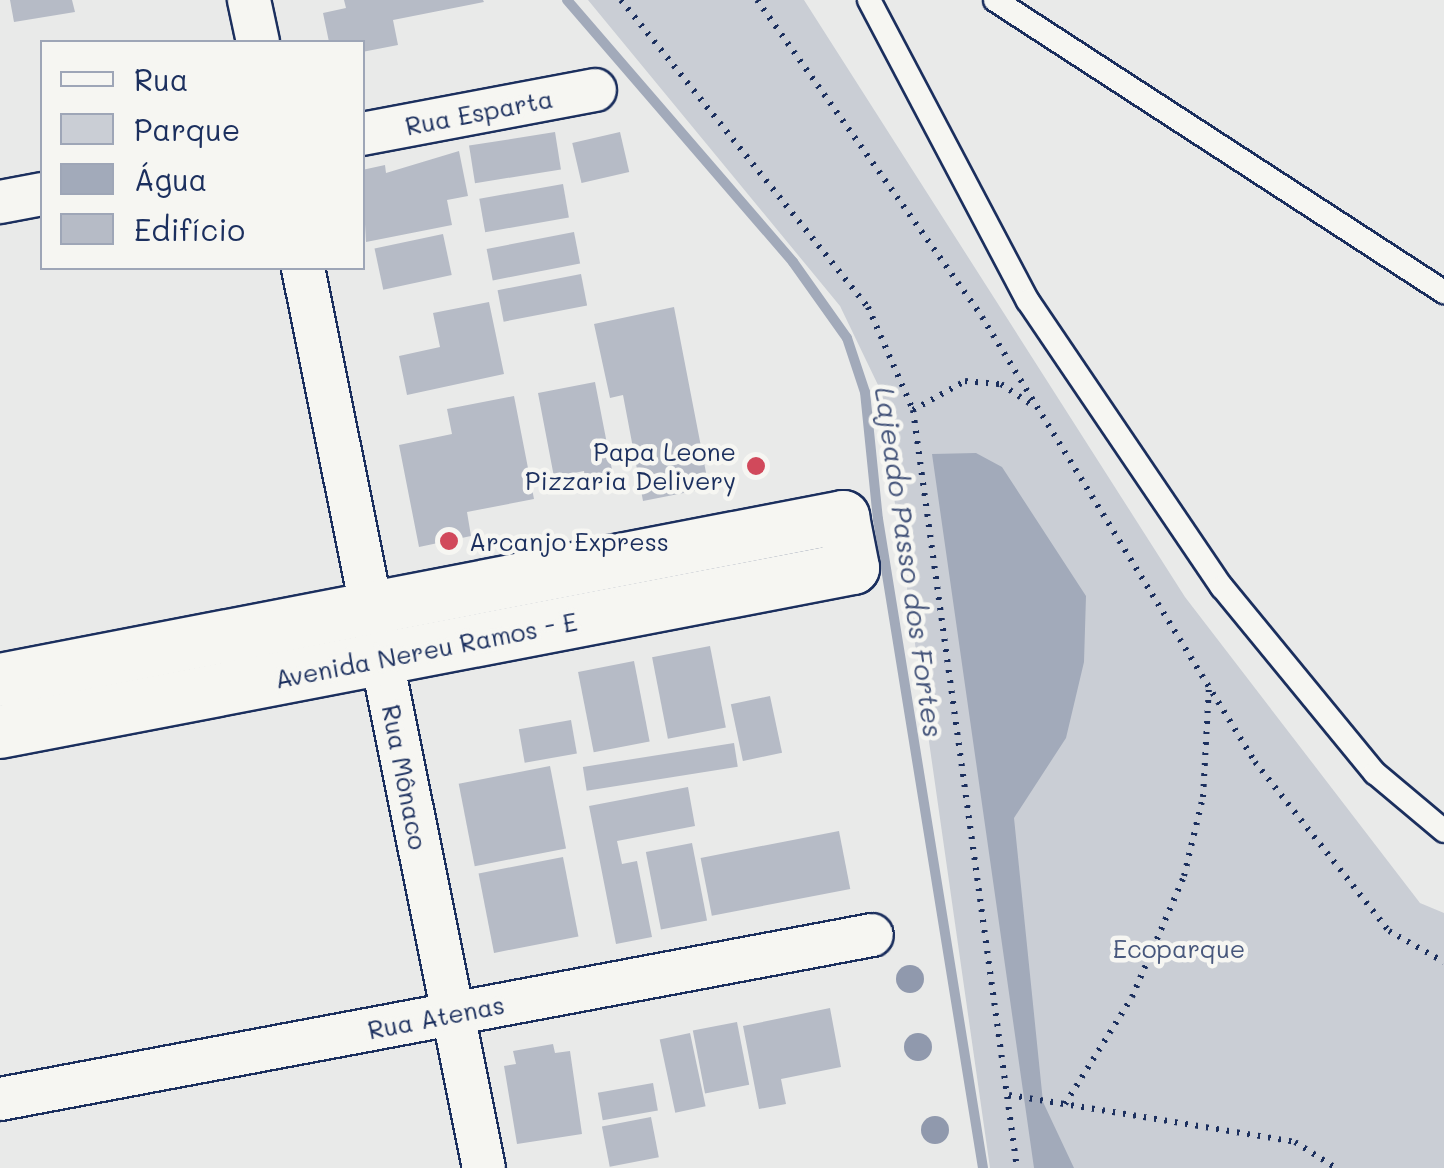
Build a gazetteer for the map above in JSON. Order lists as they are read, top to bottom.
{
  "streets": {
    "street": [
      "Rua Esparta",
      "Avenida Nereu Ramos - E",
      "Rua Mônaco",
      "Rua Atenas"
    ]
  },
  "crossings": [
    ["Avenida Nereu Ramos - E", "Rua Mônaco"],
    ["Rua Mônaco", "Rua Atenas"]
  ],
  "water": ["Lajeado Passo dos Fortes"],
  "parks": ["Ecoparque"],
  "places": ["Papa Leone Pizzaria Delivery", "Arcanjo Express"],
  "legend": [
    "Rua",
    "Parque",
    "Água",
    "Edifício"
  ]
}
